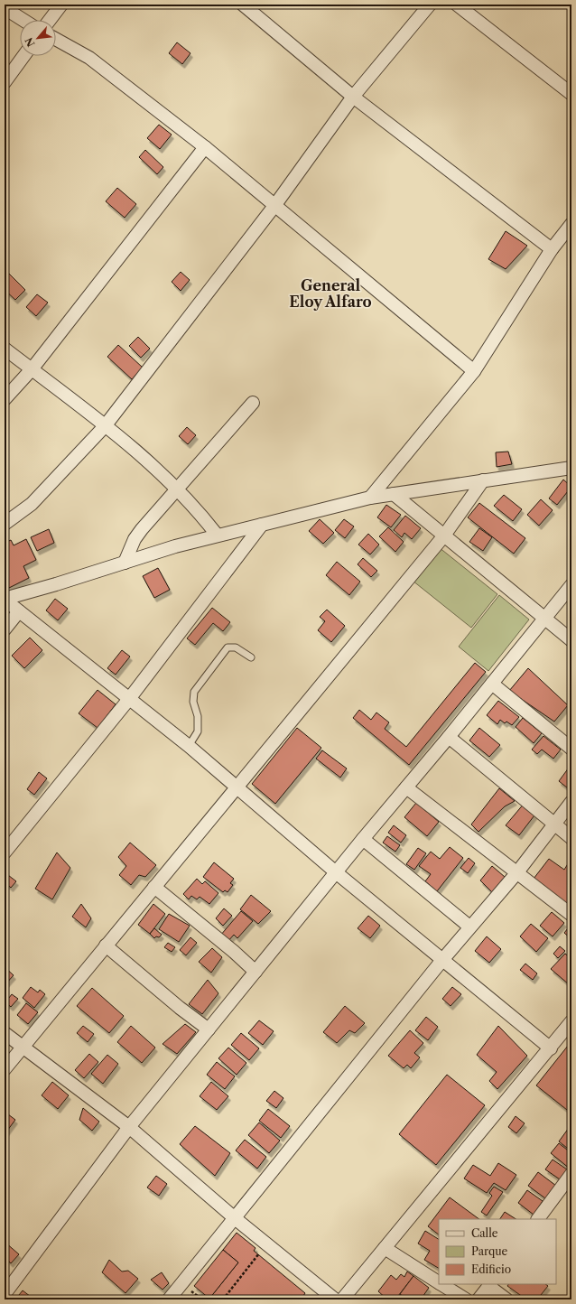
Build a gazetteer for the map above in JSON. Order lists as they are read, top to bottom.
{
  "districts": ["General Eloy Alfaro"],
  "legend": ["Calle", "Parque", "Edificio"],
  "north": "bottom left"
}
